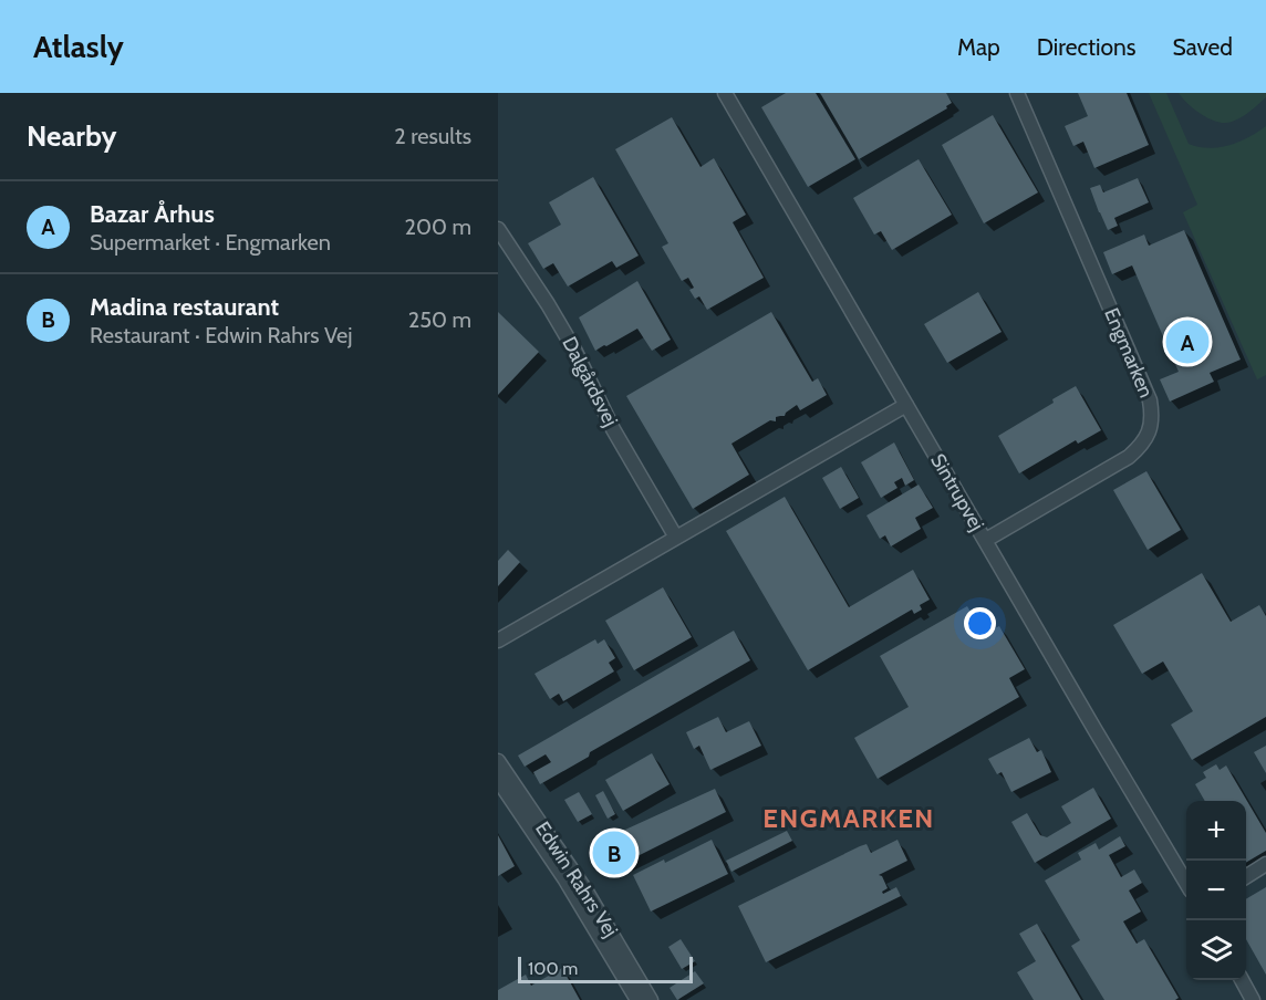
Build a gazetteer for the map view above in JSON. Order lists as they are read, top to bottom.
{
  "streets": {
    "street": [
      "Engmarken",
      "Dalgårdsvej",
      "Sintrupvej",
      "Edwin Rahrs Vej"
    ]
  },
  "crossings": [
    ["Engmarken", "Sintrupvej"]
  ],
  "districts": ["ENGMARKEN"],
  "scale_bar": "100 m",
  "page": {
    "header": "Atlasly",
    "nav": ["Map", "Directions", "Saved"],
    "heading": ["Nearby", "2 results"],
    "list": [
      {
        "mark": "A",
        "name": "Bazar Århus",
        "note": "Supermarket · Engmarken",
        "value": "200 m"
      },
      {
        "mark": "B",
        "name": "Madina restaurant",
        "note": "Restaurant · Edwin Rahrs Vej",
        "value": "250 m"
      }
    ],
    "pins": ["A", "B"],
    "map_buttons": ["+", "−"],
    "scale": "100 m"
  }
}
